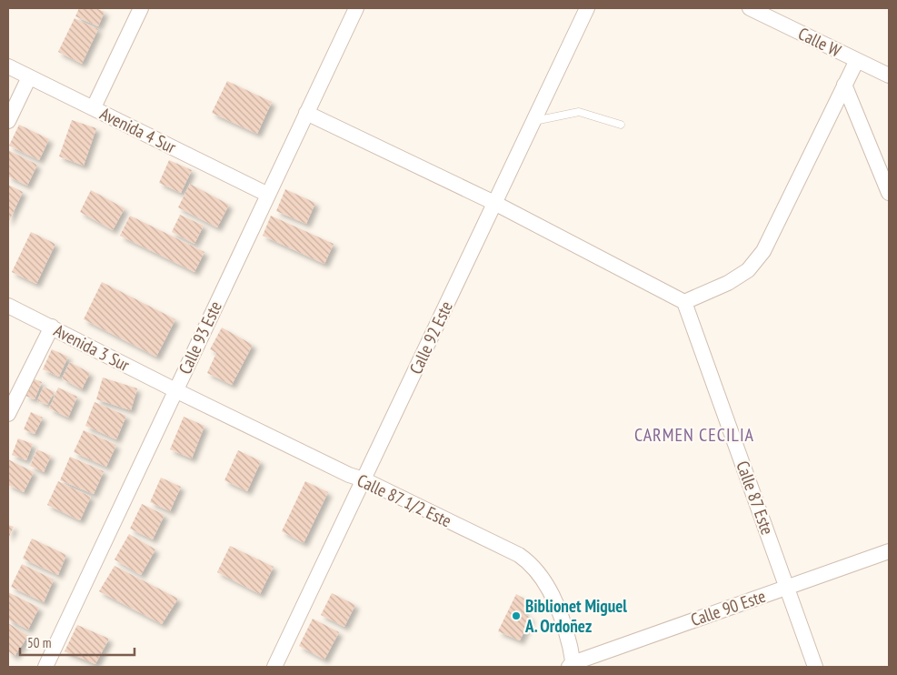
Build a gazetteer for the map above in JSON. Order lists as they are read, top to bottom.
{
  "streets": {
    "street": [
      "Calle W",
      "Avenida 4 Sur",
      "Calle 93 Este",
      "Calle 92 Este",
      "Avenida 3 Sur",
      "Calle 87 Este",
      "Calle 87 1/2 Este",
      "Calle 90 Este"
    ]
  },
  "crossings": [
    ["Avenida 4 Sur", "Calle 93 Este"],
    ["Calle 93 Este", "Avenida 3 Sur"],
    ["Calle 93 Este", "Calle 87 1/2 Este"],
    ["Calle 92 Este", "Calle 87 1/2 Este"],
    ["Avenida 3 Sur", "Calle 87 1/2 Este"],
    ["Calle 87 Este", "Calle 90 Este"],
    ["Calle 87 1/2 Este", "Calle 90 Este"]
  ],
  "districts": ["CARMEN CECILIA"],
  "places": ["Biblionet Miguel A. Ordoñez"],
  "scale_bar": "50 m"
}
